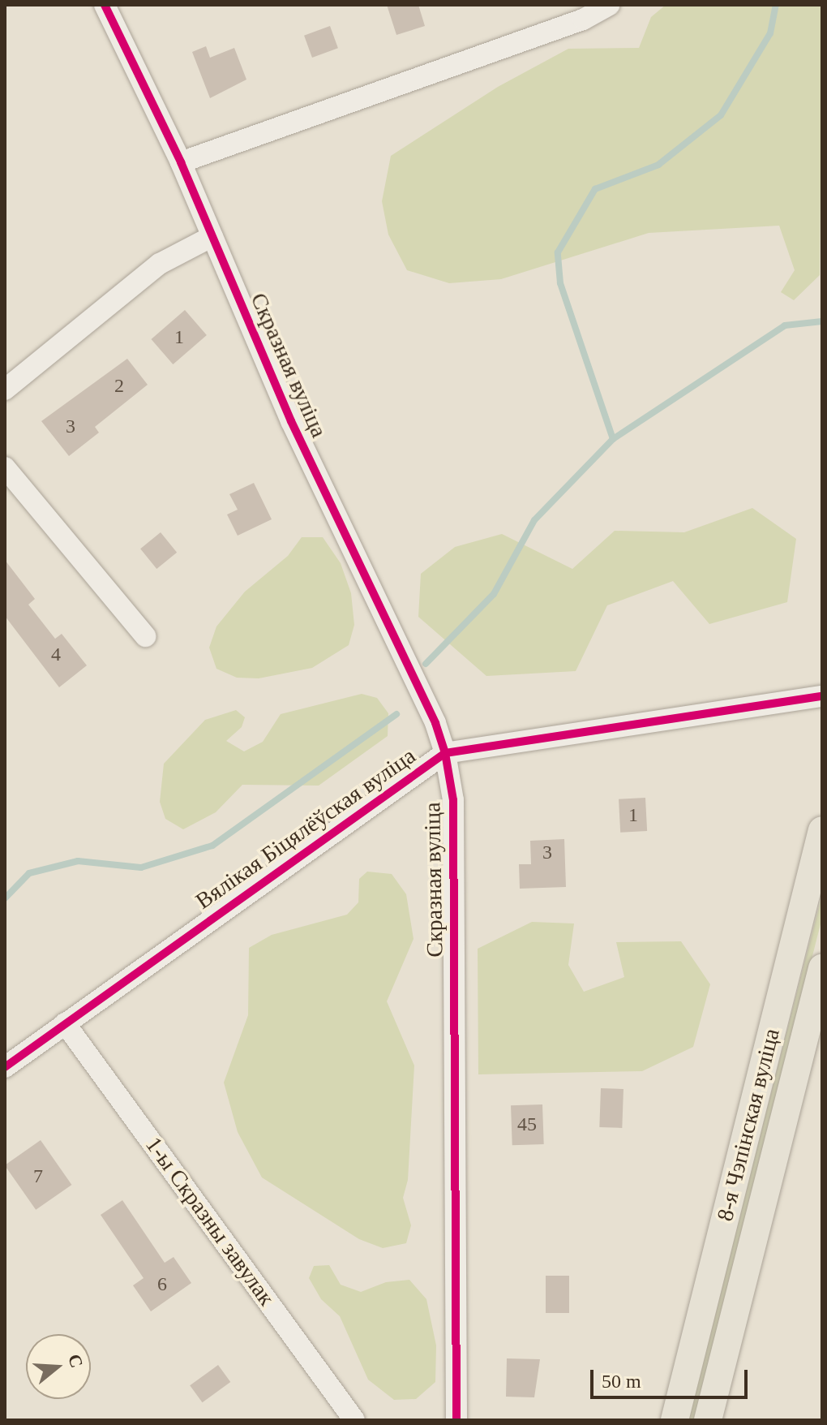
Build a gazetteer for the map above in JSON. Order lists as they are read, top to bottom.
{
  "streets": {
    "main road": ["8-я Чэпінская вуліца"],
    "street": ["Скразная вуліца", "Вялікая Біцялёўская вуліца", "1-ы Скразны завулак"]
  },
  "crossings": [
    ["Скразная вуліца", "Вялікая Біцялёўская вуліца"],
    ["Вялікая Біцялёўская вуліца", "1-ы Скразны завулак"]
  ],
  "house_numbers": [
    "1",
    "2",
    "3",
    "4",
    "1",
    "3",
    "45",
    "7",
    "6"
  ],
  "scale_bar": "50 m",
  "north": "right"
}
